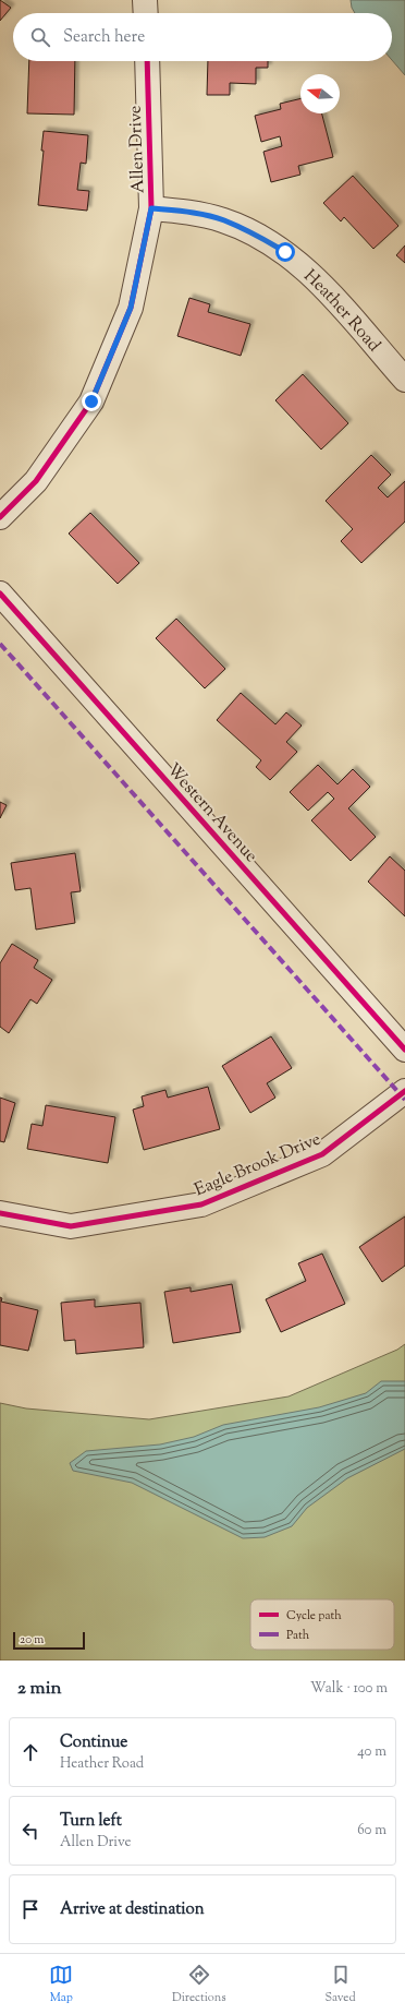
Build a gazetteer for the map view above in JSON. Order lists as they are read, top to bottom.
{
  "streets": {
    "street": [
      "Allen Drive",
      "Heather Road",
      "Western Avenue",
      "Eagle Brook Drive"
    ]
  },
  "crossings": [
    ["Allen Drive", "Heather Road"]
  ],
  "legend": ["Cycle path", "Path"],
  "scale_bar": "20 m",
  "north": "left",
  "page": {
    "search": "Search here",
    "scale": "20 m",
    "heading": ["2 min", "Walk · 100 m"],
    "list": [
      ["Continue", "Heather Road", "40 m"],
      ["Turn left", "Allen Drive", "60 m"],
      "Arrive at destination"
    ],
    "nav": ["Map", "Directions", "Saved"]
  }
}
